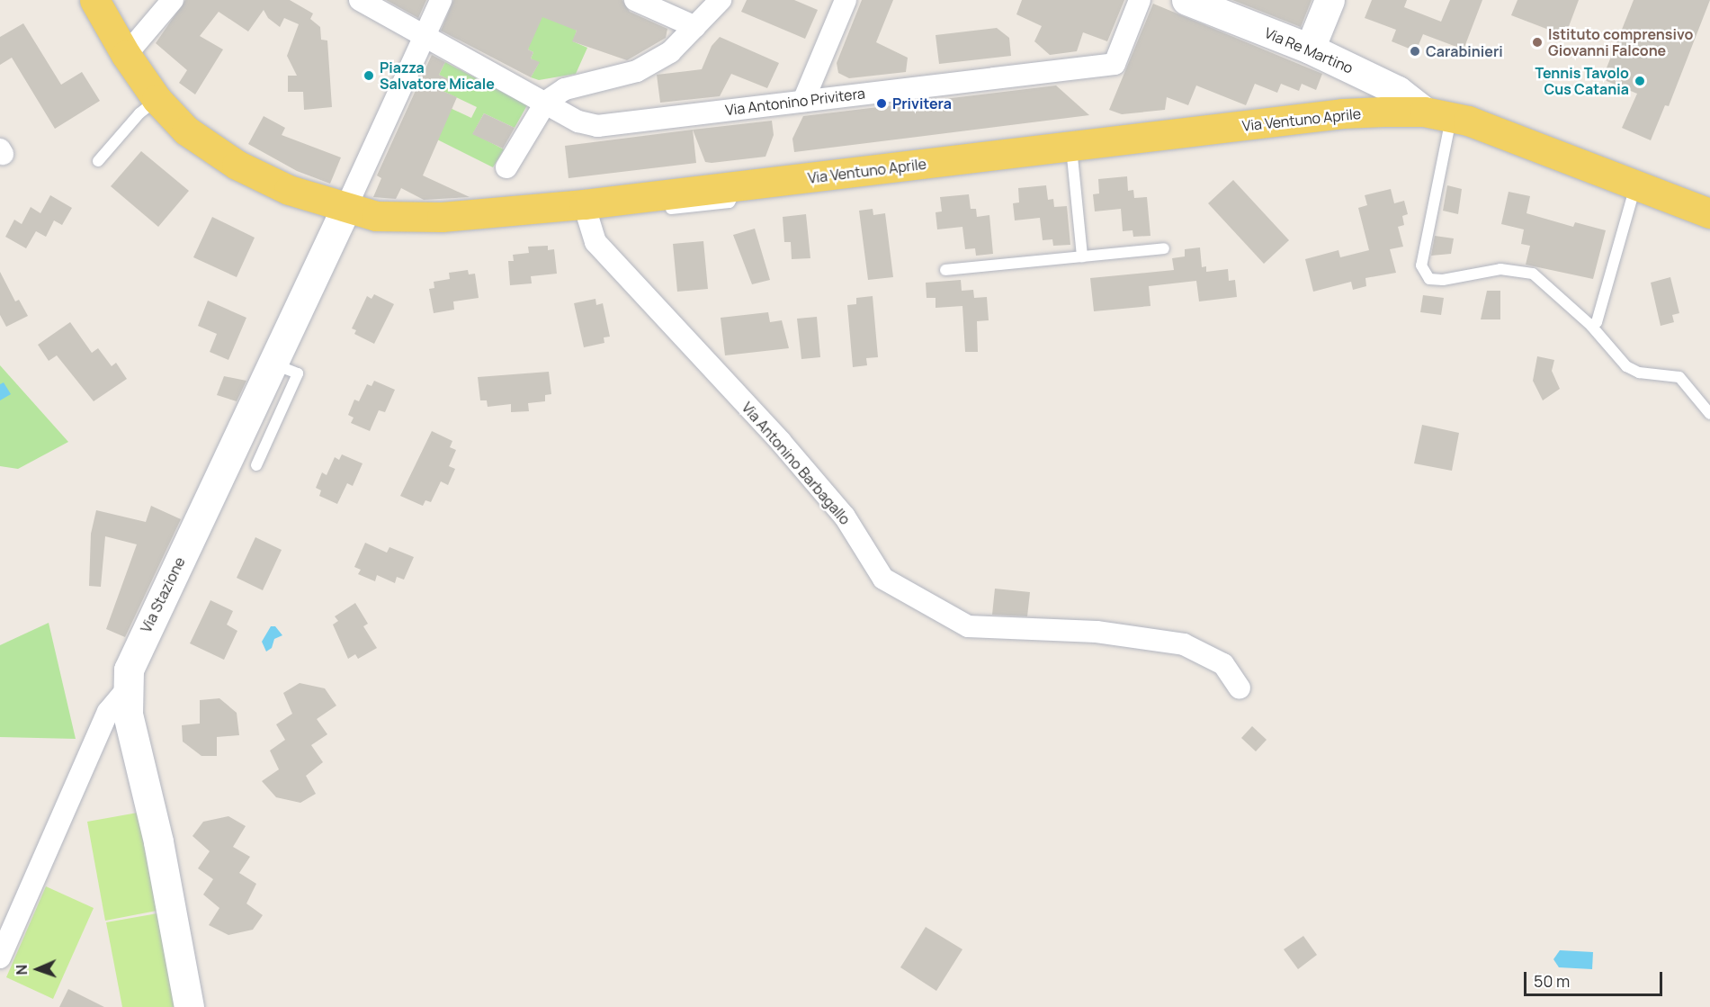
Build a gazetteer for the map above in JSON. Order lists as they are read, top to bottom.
{
  "streets": {
    "main road": ["Via Re Martino", "Via Ventuno Aprile", "Via Stazione"],
    "street": ["Via Antonino Privitera", "Via Antonino Barbagallo"]
  },
  "crossings": [
    ["Via Re Martino", "Via Ventuno Aprile"],
    ["Via Ventuno Aprile", "Via Antonino Barbagallo"],
    ["Via Ventuno Aprile", "Via Stazione"]
  ],
  "places": [
    "Istituto comprensivo Giovanni Falcone",
    "Carabinieri",
    "Piazza Salvatore Micale",
    "Tennis Tavolo Cus Catania",
    "Privitera"
  ],
  "scale_bar": "50 m",
  "north": "left"
}
